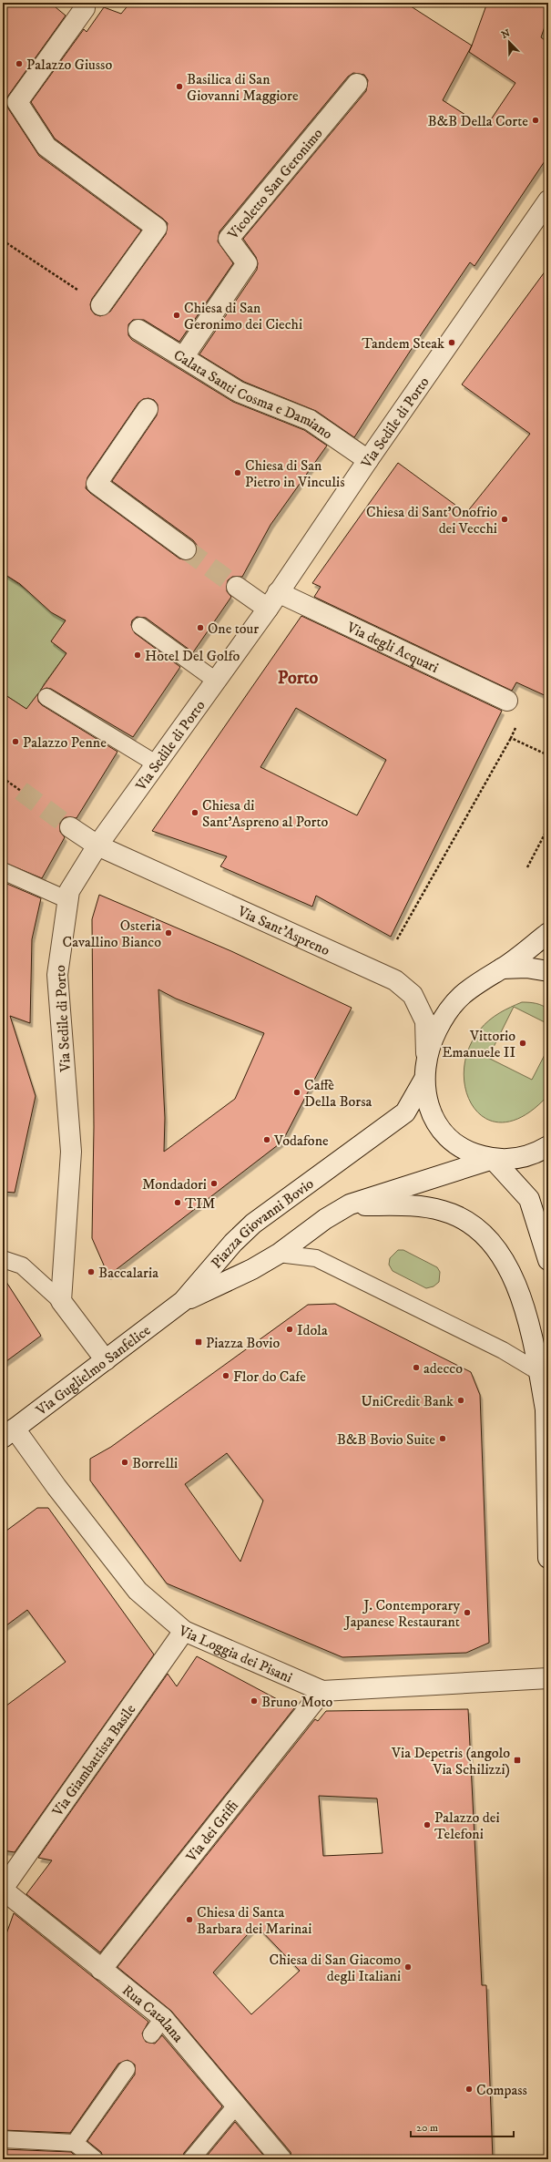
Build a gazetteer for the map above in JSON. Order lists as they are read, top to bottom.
{
  "streets": {
    "street": [
      "Vicoletto San Geronimo",
      "Calata Santi Cosma e Damiano",
      "Via Sedile di Porto",
      "Via degli Acquari",
      "Via Sant'Aspreno",
      "Piazza Giovanni Bovio",
      "Via Guglielmo Sanfelice",
      "Via Loggia dei Pisani",
      "Via Giambattista Basile",
      "Via dei Griffi",
      "Rua Catalana"
    ]
  },
  "crossings": [
    ["Vicoletto San Geronimo", "Calata Santi Cosma e Damiano"],
    ["Calata Santi Cosma e Damiano", "Via Sedile di Porto"],
    ["Via Sedile di Porto", "Via degli Acquari"],
    ["Via Sedile di Porto", "Via Sant'Aspreno"],
    ["Via Sant'Aspreno", "Piazza Giovanni Bovio"],
    ["Piazza Giovanni Bovio", "Via Guglielmo Sanfelice"],
    ["Via Guglielmo Sanfelice", "Via Loggia dei Pisani"],
    ["Via Loggia dei Pisani", "Via Giambattista Basile"],
    ["Via Loggia dei Pisani", "Via dei Griffi"],
    ["Via Giambattista Basile", "Rua Catalana"],
    ["Via dei Griffi", "Rua Catalana"]
  ],
  "districts": ["Porto"],
  "places": {
    "other": [
      "Palazzo Giusso",
      "Basilica di San Giovanni Maggiore",
      "B&B Della Corte",
      "Chiesa di San Geronimo dei Ciechi",
      "Tandem Steak",
      "Chiesa di San Pietro in Vinculis",
      "Chiesa di Sant'Onofrio dei Vecchi",
      "One tour",
      "Hotel Del Golfo",
      "Palazzo Penne",
      "Chiesa di Sant'Aspreno al Porto",
      "Osteria Cavallino Bianco",
      "Vittorio Emanuele II",
      "Caffè Della Borsa",
      "Vodafone",
      "Mondadori",
      "TIM",
      "Baccalaria",
      "Idola",
      "adecco",
      "Flor do Cafe",
      "UniCredit Bank",
      "B&B Bovio Suite",
      "Borrelli",
      "J. Contemporary Japanese Restaurant",
      "Bruno Moto",
      "Palazzo dei Telefoni",
      "Chiesa di Santa Barbara dei Marinai",
      "Chiesa di San Giacomo degli Italiani",
      "Compass"
    ],
    "transit": ["Piazza Bovio", "Via Depetris (angolo Via Schilizzi)"]
  },
  "scale_bar": "20 m",
  "north": "top left"
}
